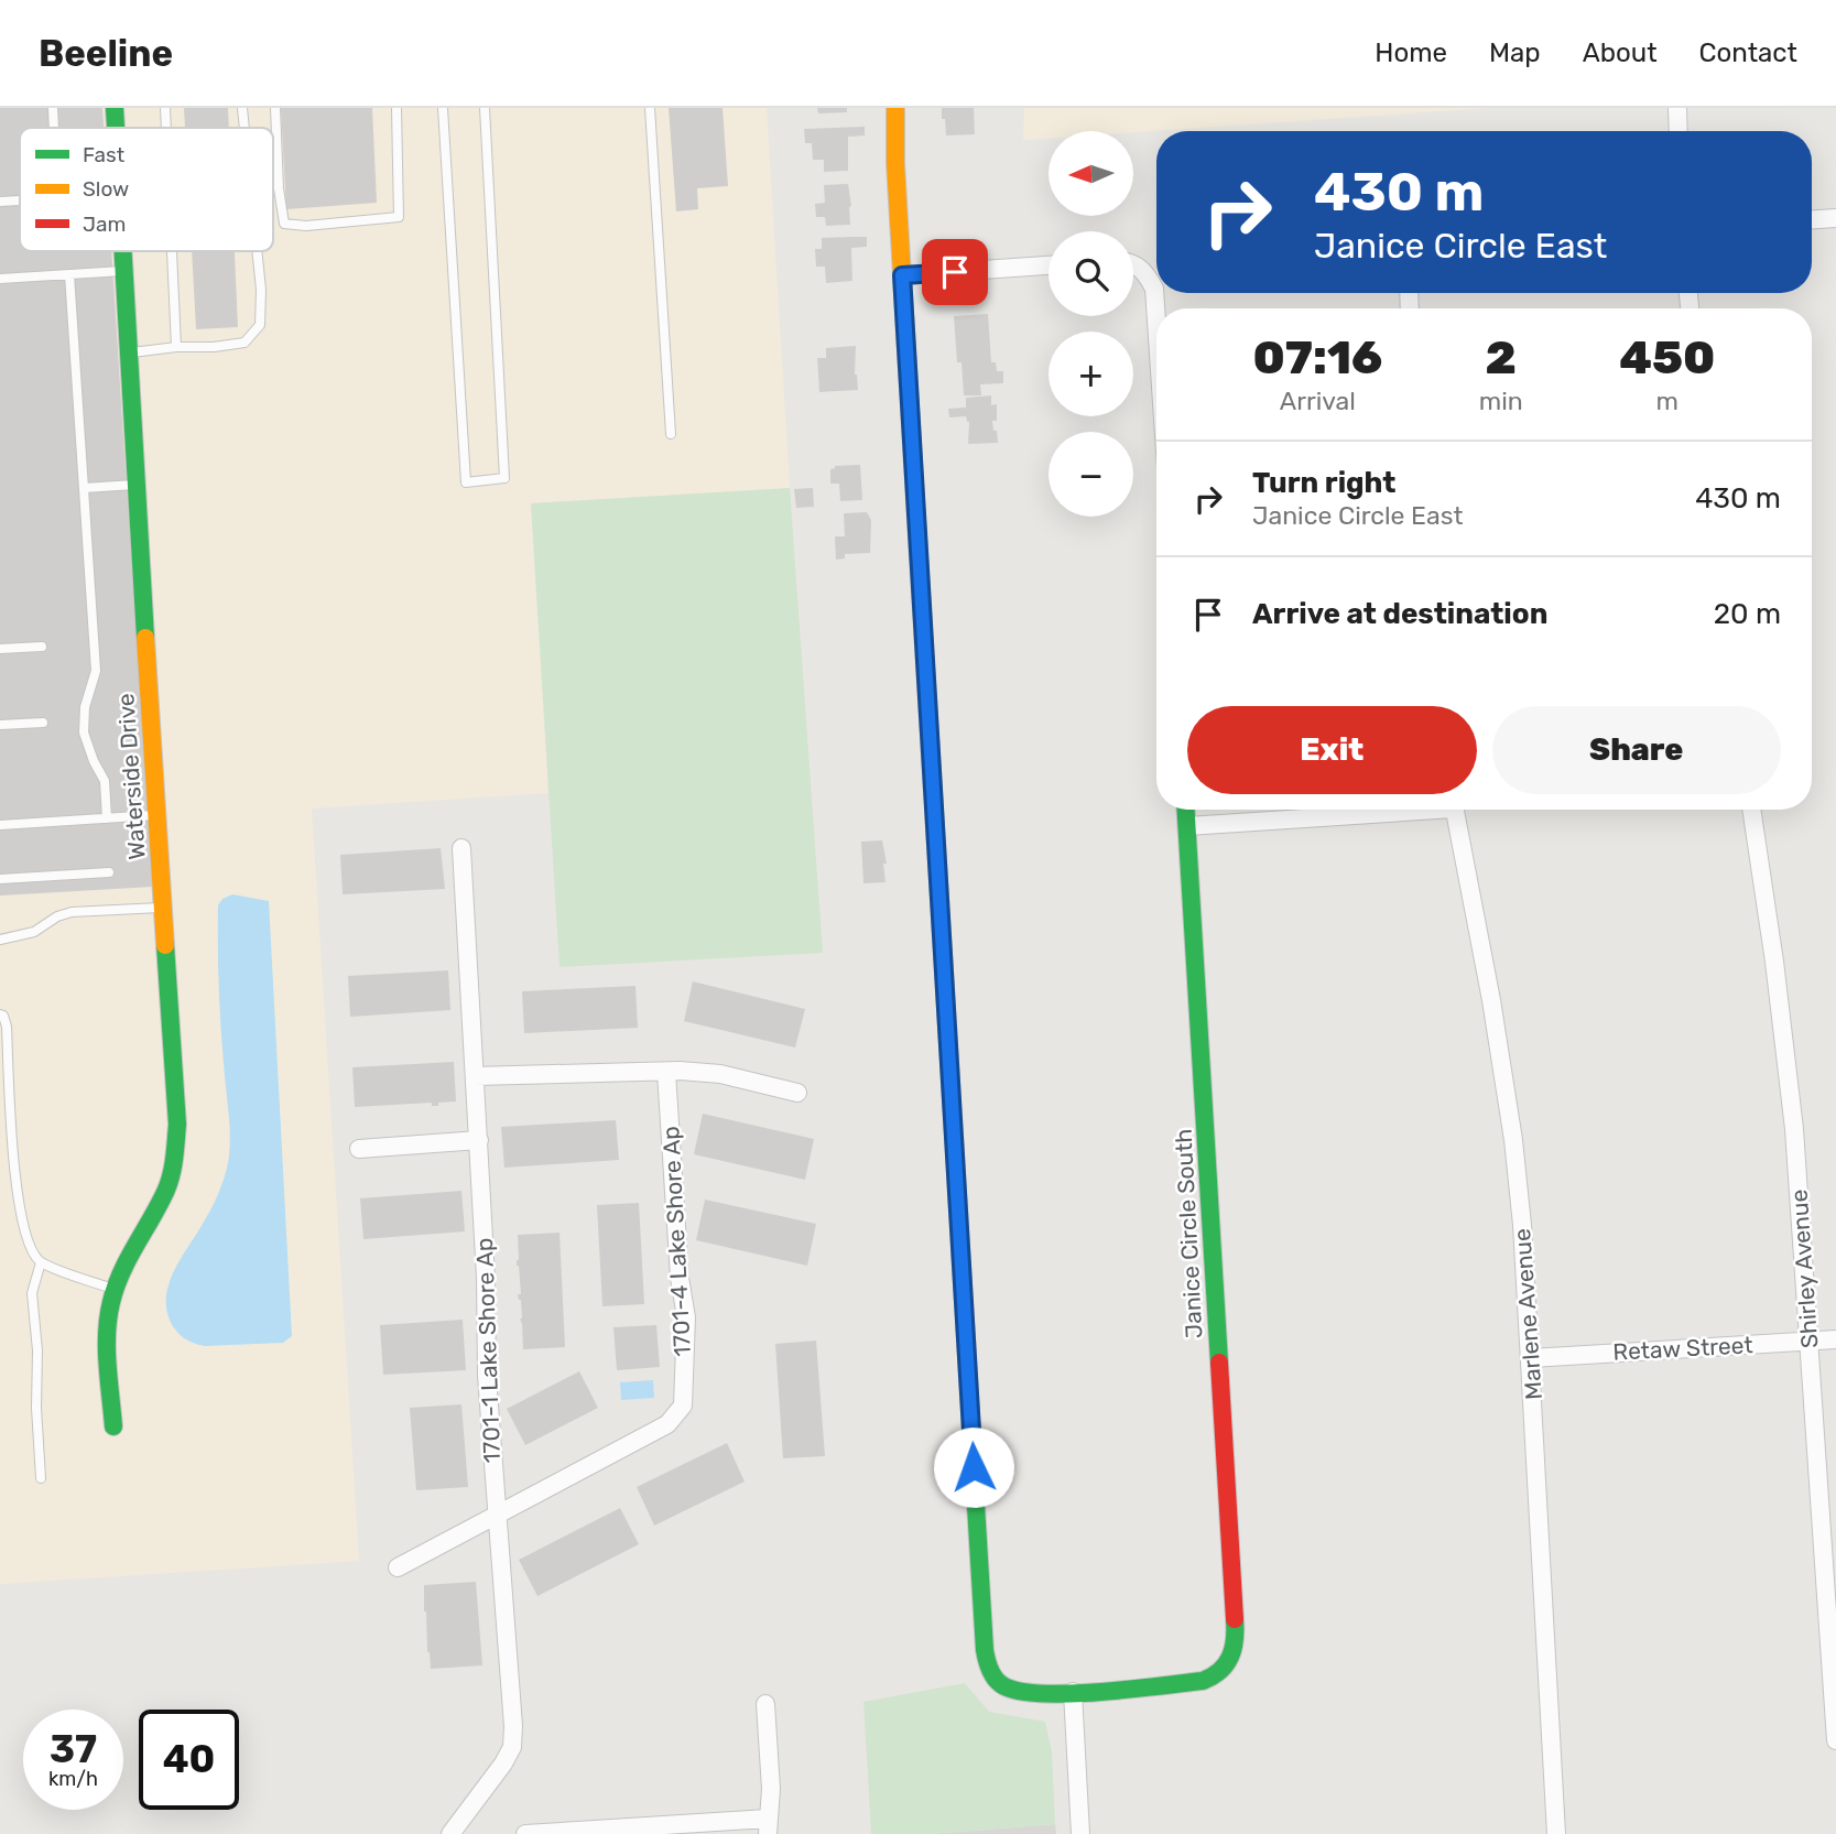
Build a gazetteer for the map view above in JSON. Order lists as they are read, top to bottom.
{
  "streets": {
    "street": [
      "Waterside Drive",
      "Janice Circle South",
      "1701-4 Lake Shore Ap",
      "Shirley Avenue",
      "Marlene Avenue",
      "Retaw Street",
      "1701-1 Lake Shore Ap"
    ]
  },
  "crossings": [
    ["1701-4 Lake Shore Ap", "1701-1 Lake Shore Ap"],
    ["Shirley Avenue", "Retaw Street"],
    ["Marlene Avenue", "Retaw Street"]
  ],
  "legend": ["Fast", "Slow", "Jam"],
  "north": "left",
  "page": {
    "header": "Beeline",
    "nav": [
      "Home",
      "Map",
      "About",
      "Contact"
    ],
    "map_buttons": ["+", "−"],
    "turn": ["430 m", "Janice Circle East"],
    "eta": [
      "07:16",
      "Arrival",
      "2",
      "min",
      "450",
      "m"
    ],
    "list": [
      {
        "name": "Turn right",
        "note": "Janice Circle East",
        "value": "430 m"
      },
      {
        "name": "Arrive at destination",
        "value": "20 m"
      }
    ],
    "buttons": ["Exit", "Share"],
    "speed": "37 km/h",
    "limit": "40"
  }
}
